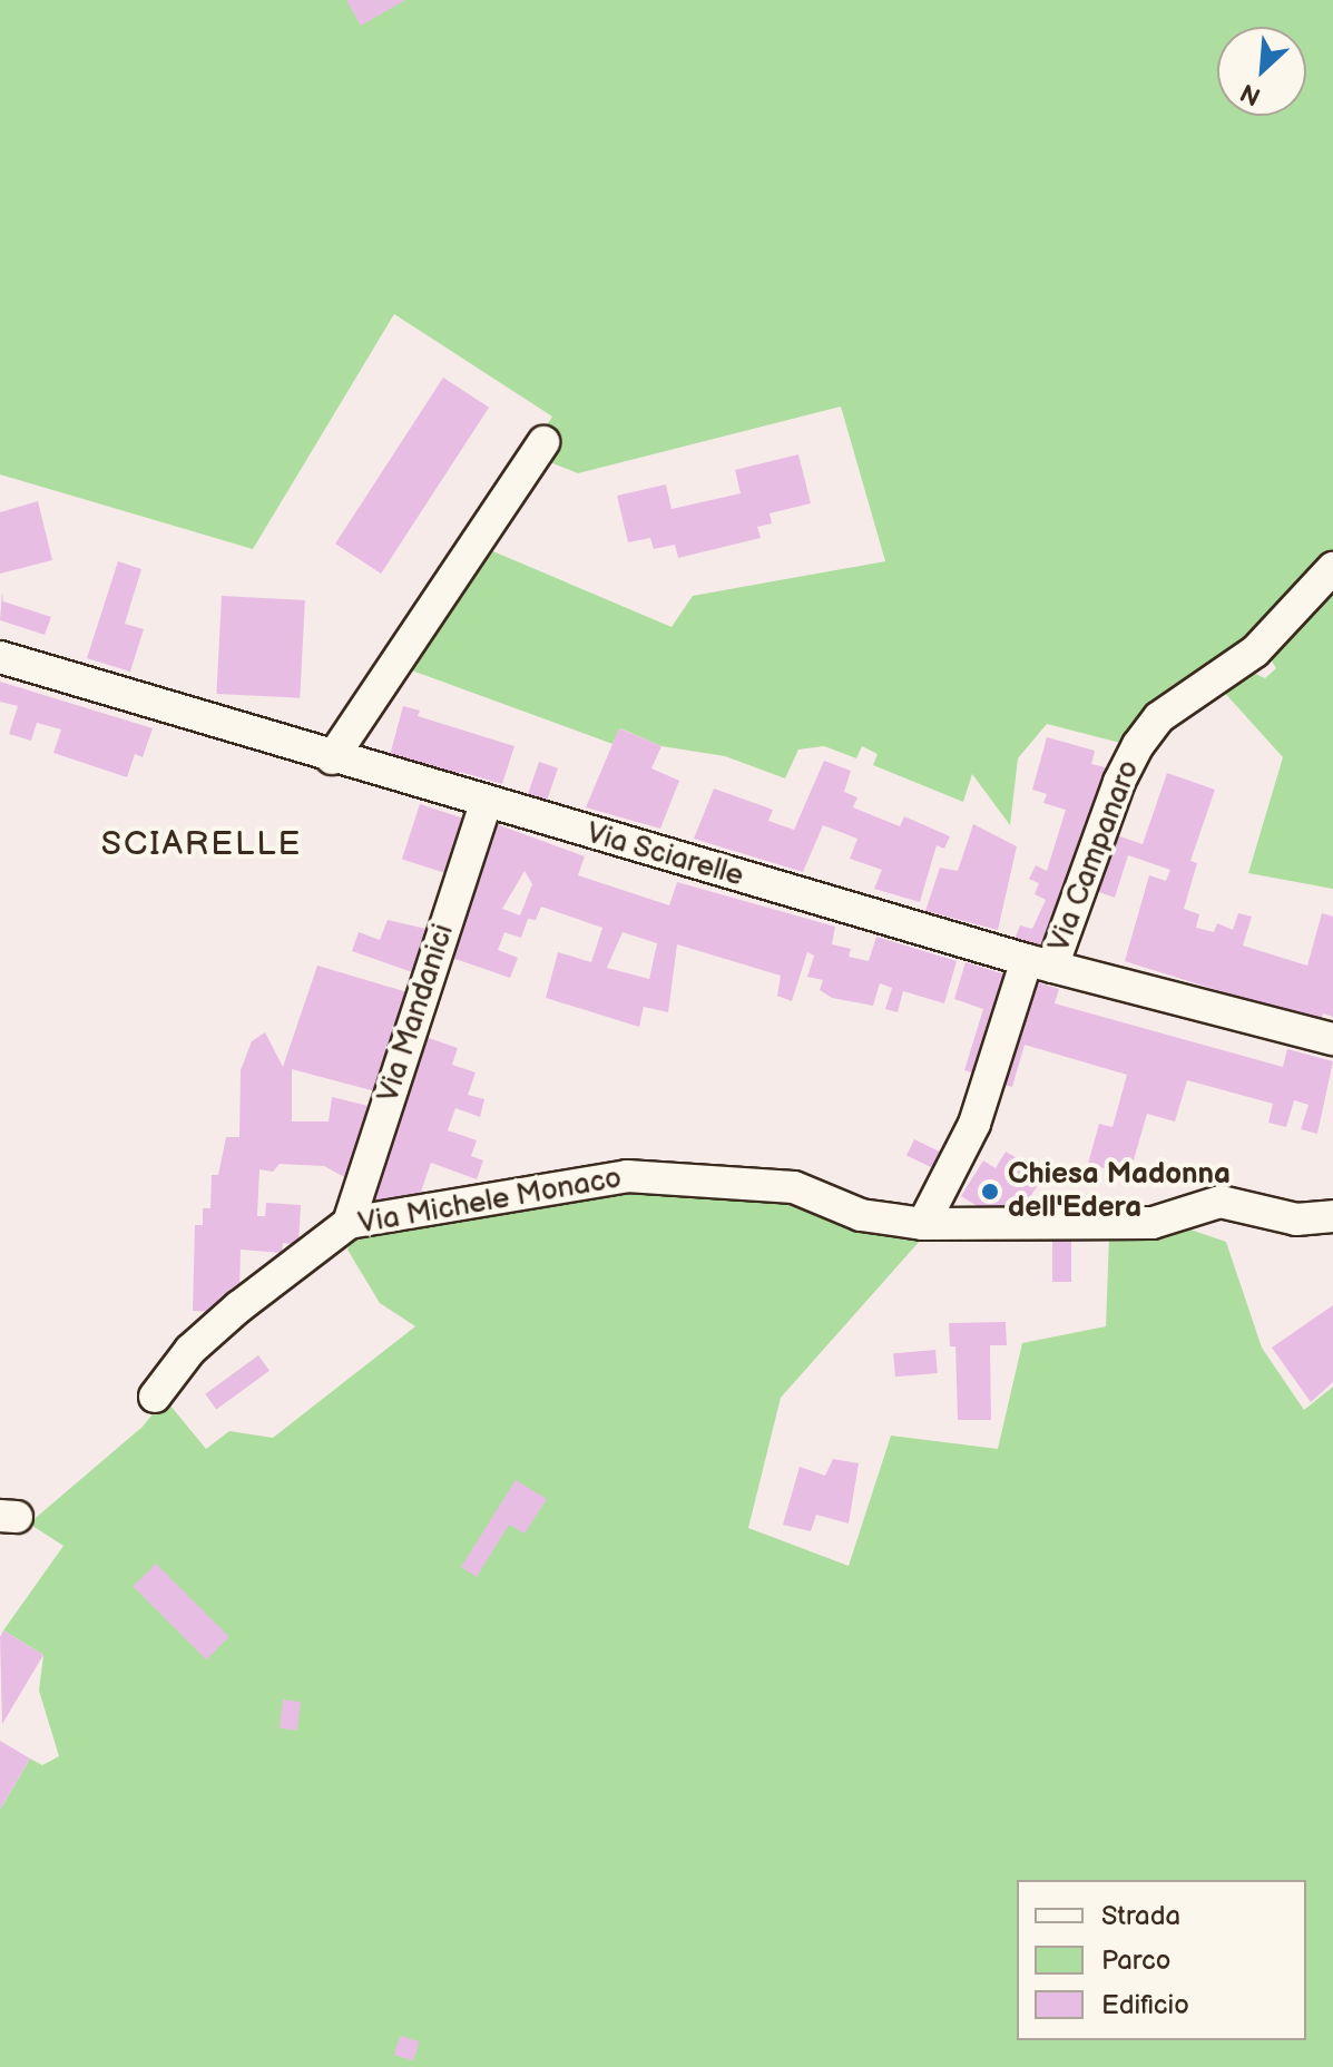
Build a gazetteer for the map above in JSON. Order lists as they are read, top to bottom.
{
  "streets": {
    "street": [
      "Via Sciarelle",
      "Via Campanaro",
      "Via Mandanici",
      "Via Michele Monaco"
    ]
  },
  "crossings": [
    ["Via Sciarelle", "Via Campanaro"],
    ["Via Sciarelle", "Via Mandanici"],
    ["Via Mandanici", "Via Michele Monaco"]
  ],
  "districts": ["SCIARELLE"],
  "places": ["Chiesa Madonna dell'Edera"],
  "legend": ["Strada", "Parco", "Edificio"],
  "north": "bottom left"
}
